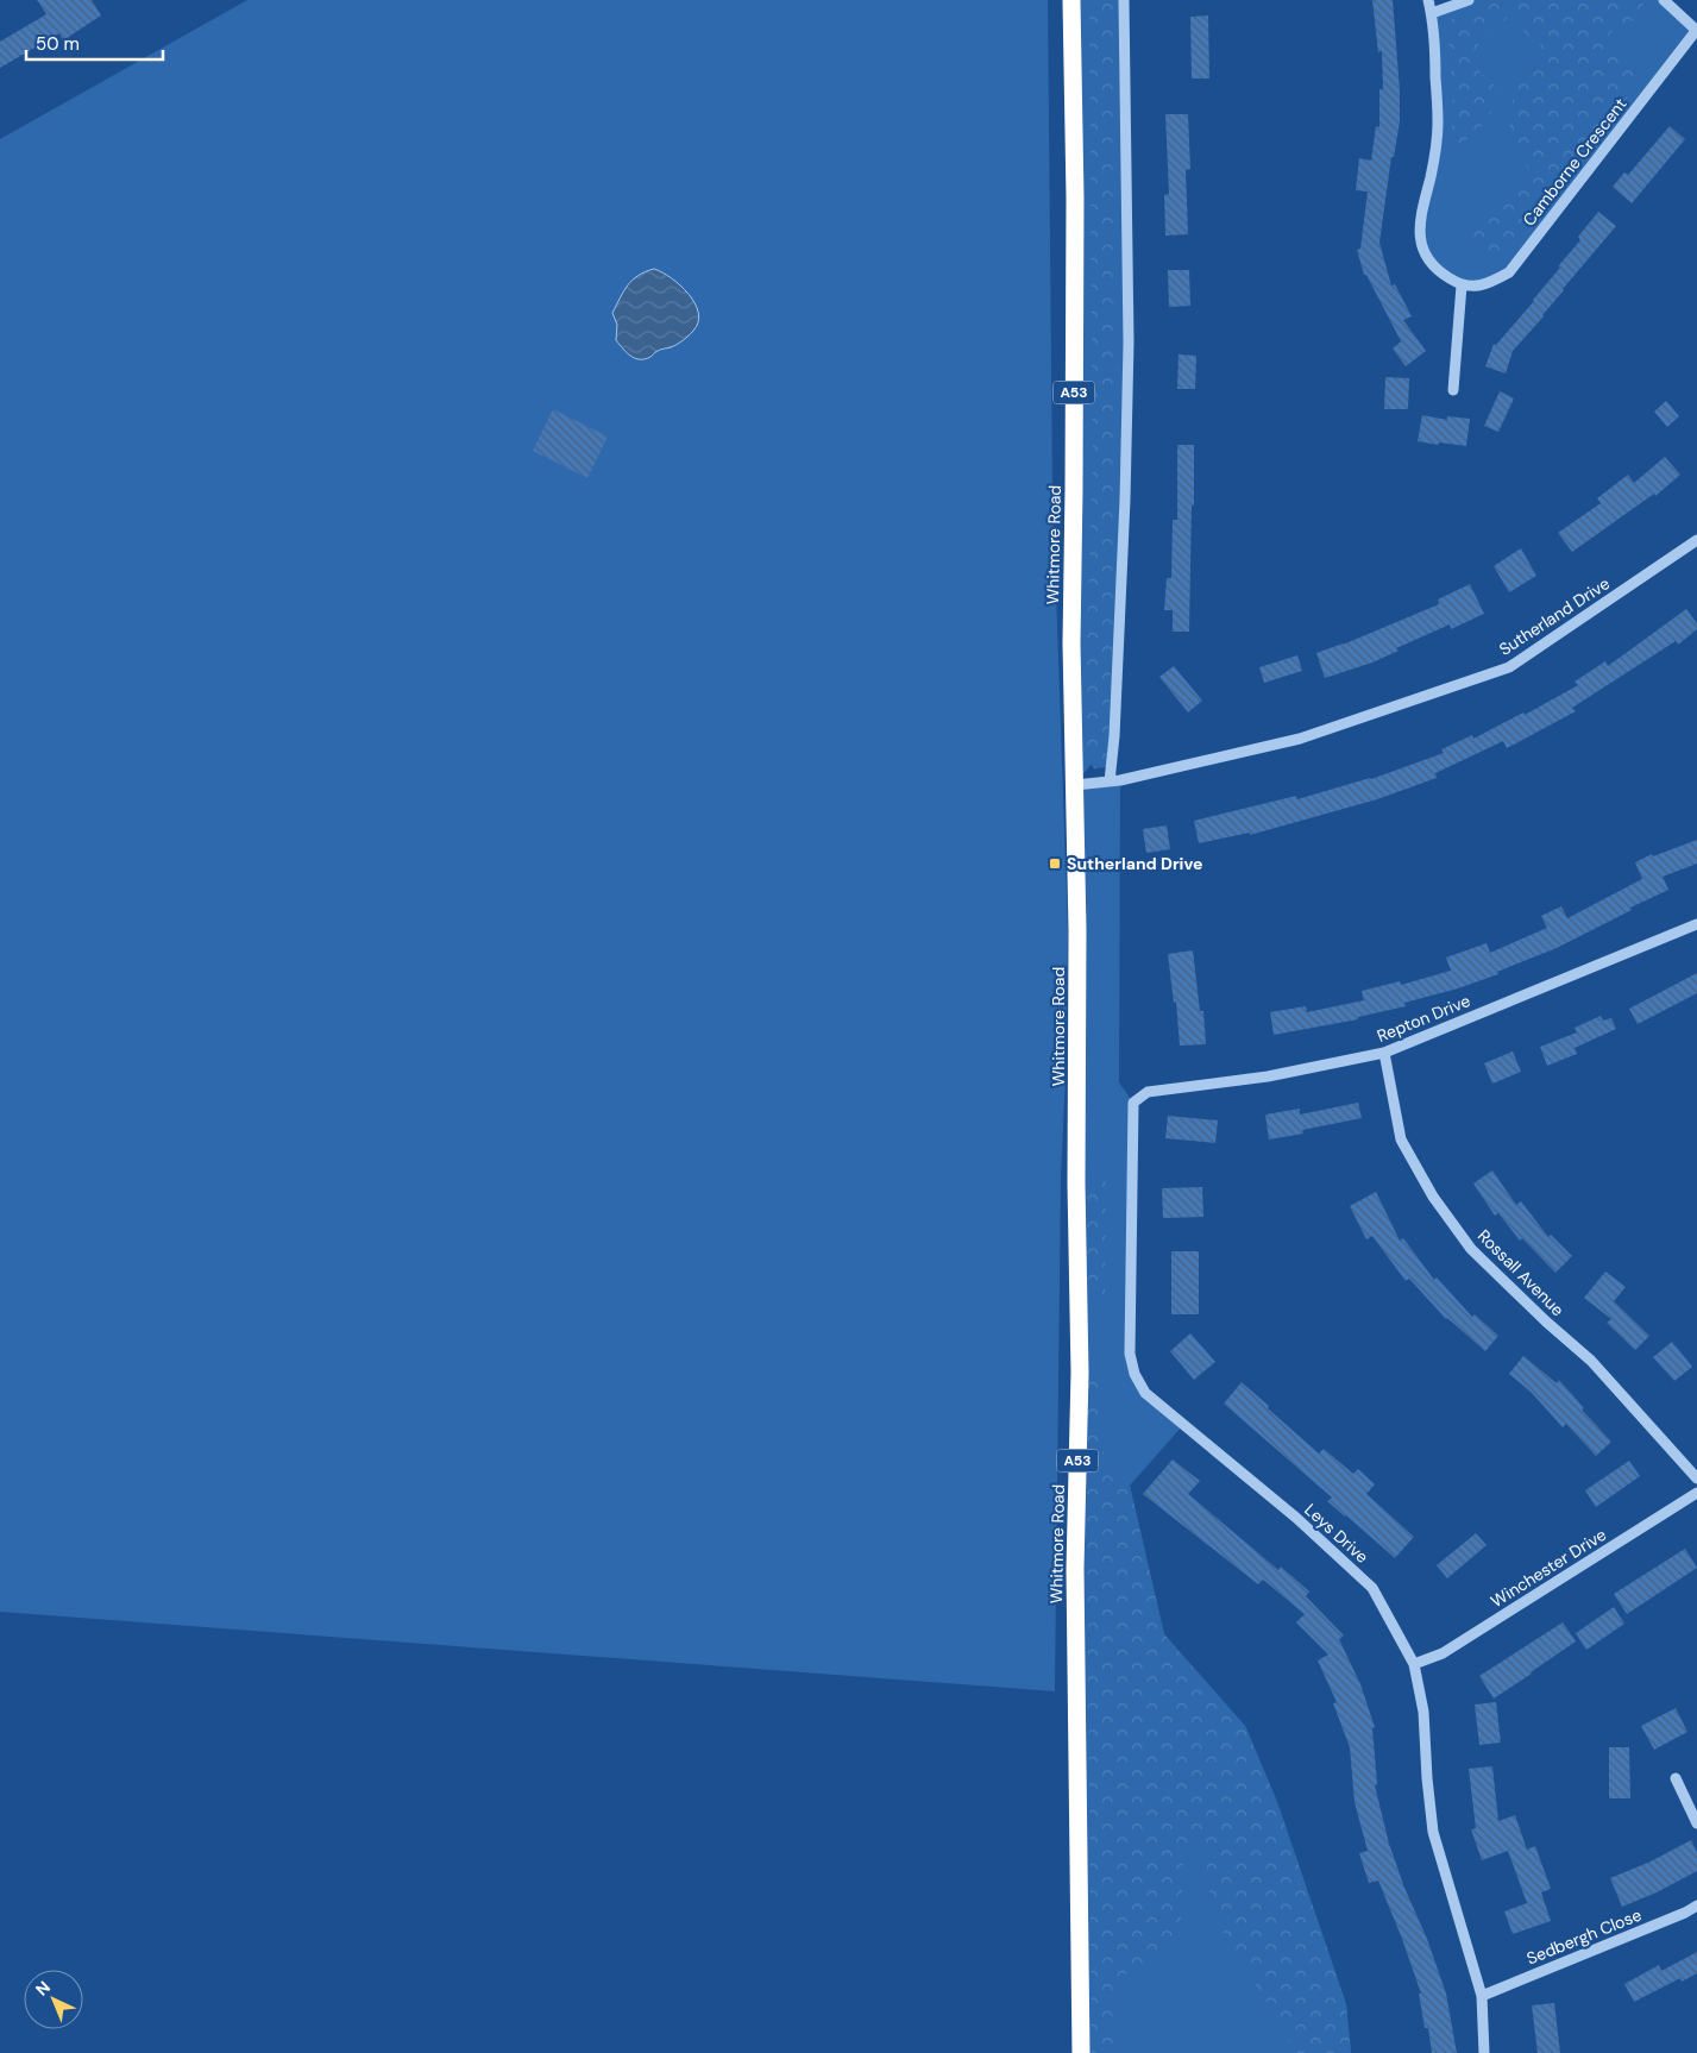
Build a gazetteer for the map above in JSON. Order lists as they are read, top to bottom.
{
  "streets": {
    "highway": ["A53", "Whitmore Road"],
    "street": [
      "Camborne Crescent",
      "Sutherland Drive",
      "Repton Drive",
      "Rossall Avenue",
      "Leys Drive",
      "Winchester Drive",
      "Sedbergh Close"
    ]
  },
  "crossings": [
    ["Whitmore Road", "Sutherland Drive"],
    ["Repton Drive", "Rossall Avenue"],
    ["Repton Drive", "Leys Drive"],
    ["Leys Drive", "Winchester Drive"],
    ["Leys Drive", "Sedbergh Close"]
  ],
  "places": {
    "transit": ["Sutherland Drive"]
  },
  "scale_bar": "50 m",
  "north": "top left"
}
